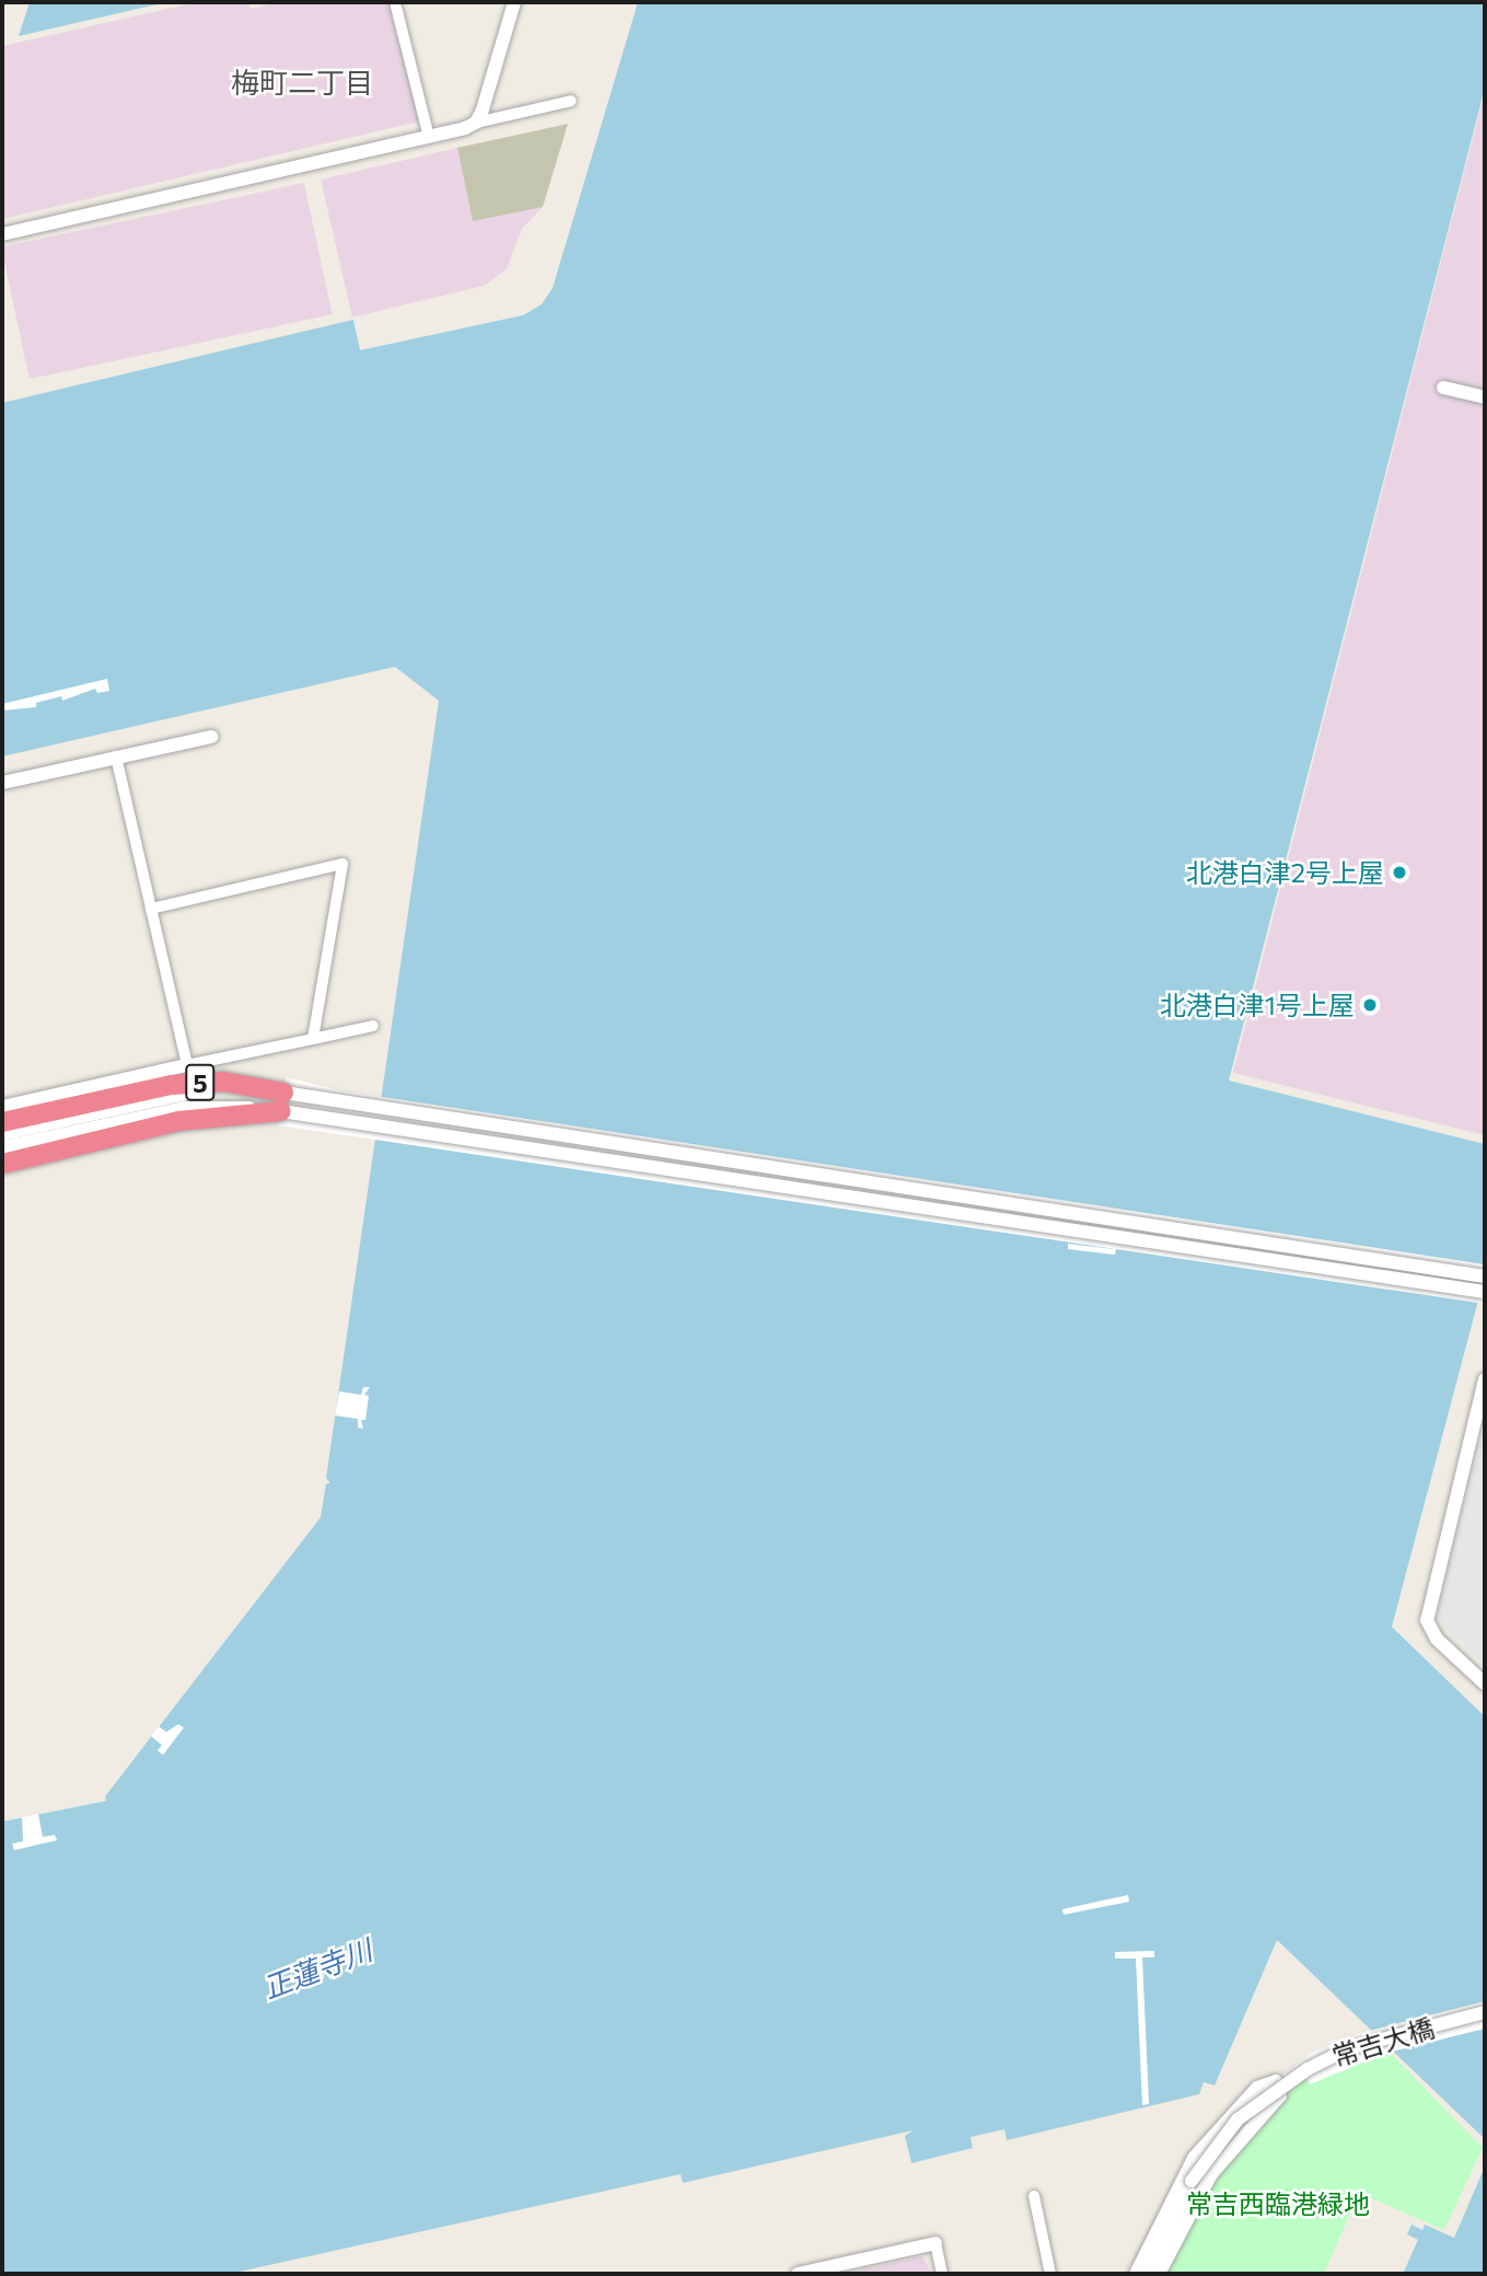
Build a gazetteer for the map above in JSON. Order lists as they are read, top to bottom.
{
  "streets": {
    "highway": ["5"],
    "street": ["常吉大橋"]
  },
  "districts": ["梅町二丁目"],
  "water": ["正蓮寺川"],
  "parks": ["常吉西臨港緑地"],
  "places": ["北港白津2号上屋", "北港白津1号上屋"]
}
